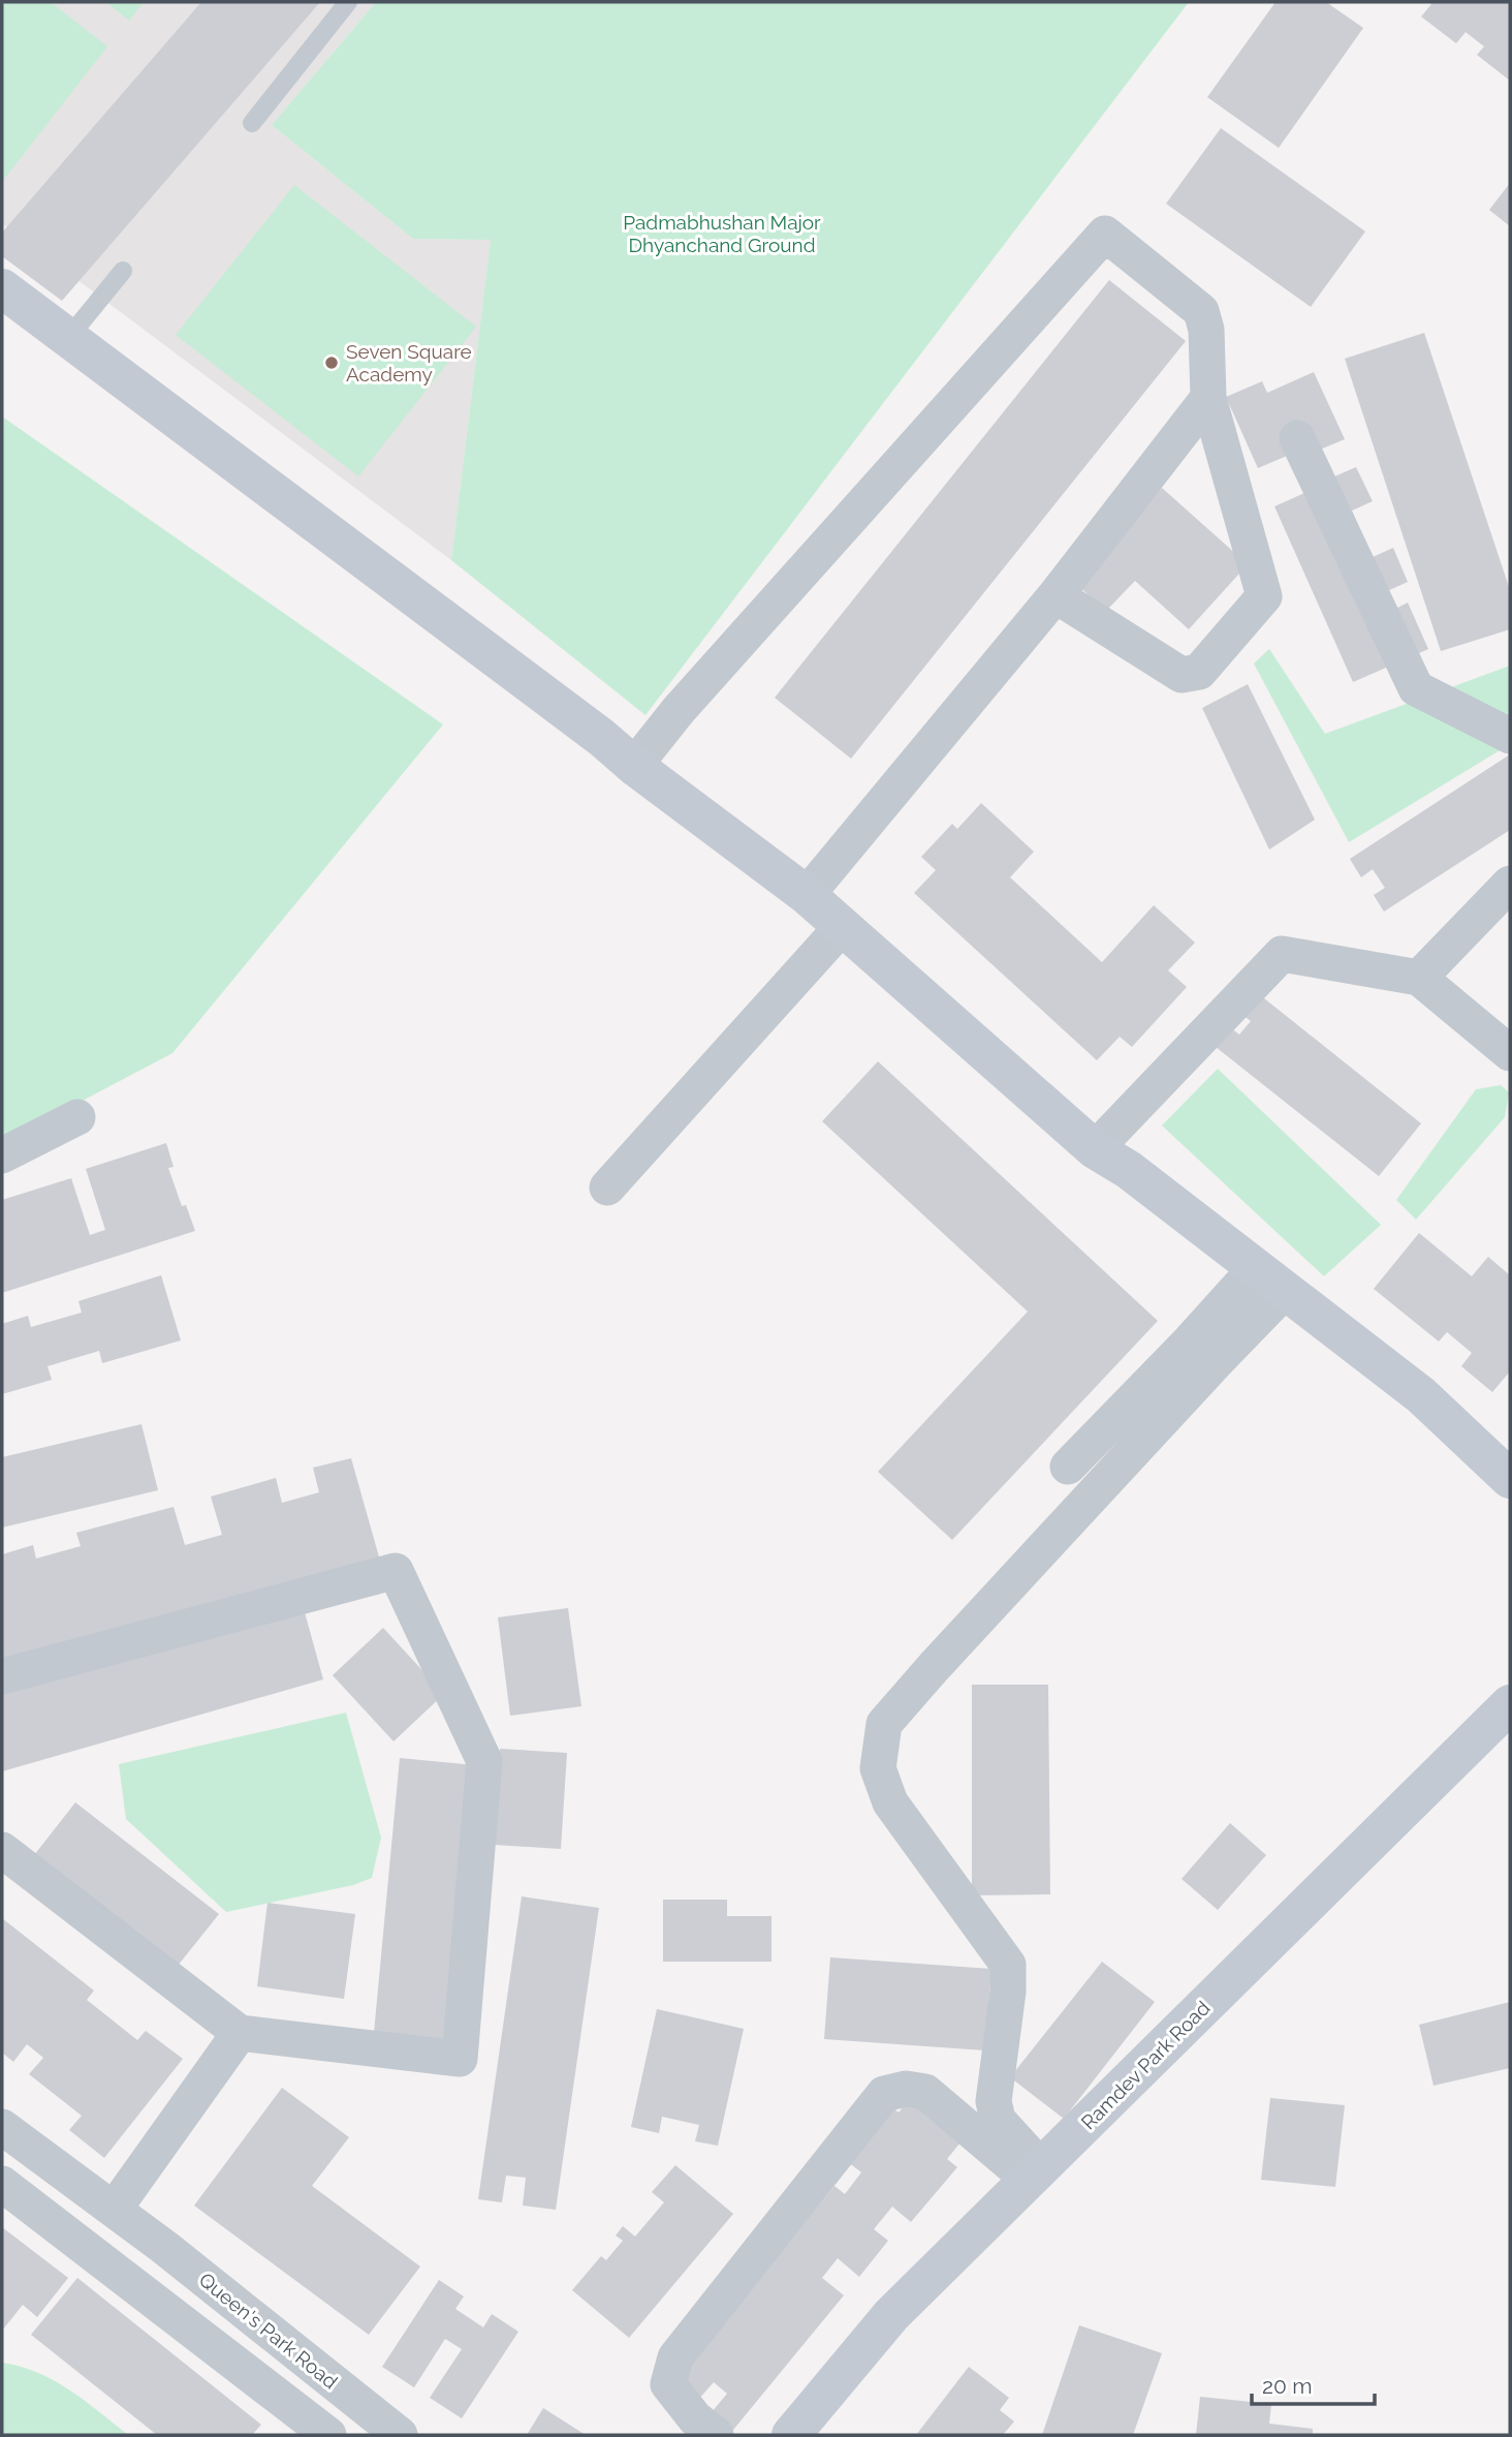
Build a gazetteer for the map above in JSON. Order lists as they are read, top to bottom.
{
  "streets": {
    "street": ["Ramdev Park Road", "Queen's Park Road"]
  },
  "parks": ["Padmabhushan Major Dhyanchand Ground"],
  "places": ["Seven Square Academy"],
  "scale_bar": "20 m"
}
